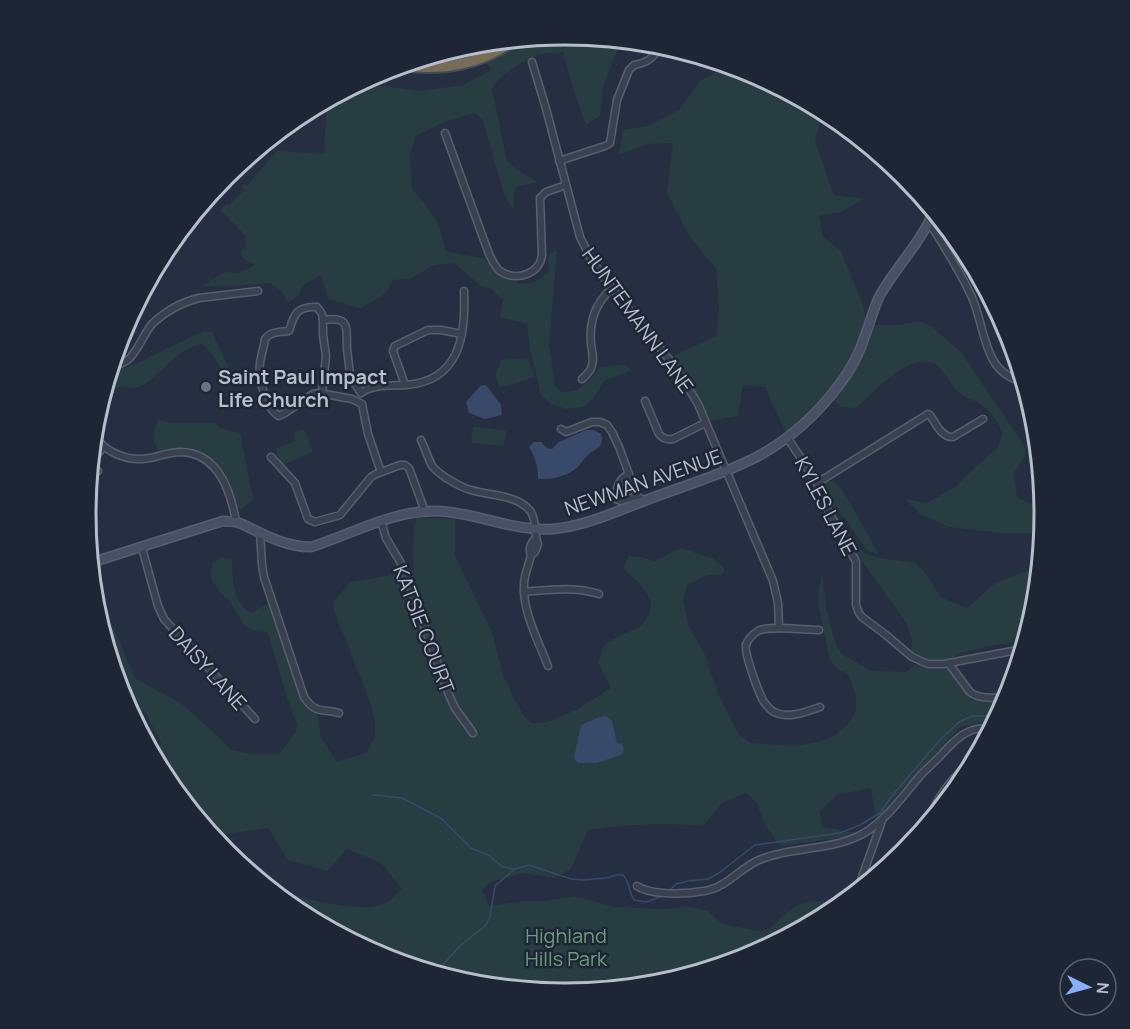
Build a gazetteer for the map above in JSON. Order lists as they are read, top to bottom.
{
  "streets": {
    "street": [
      "HUNTEMANN LANE",
      "NEWMAN AVENUE",
      "KYLES LANE",
      "KATSIE COURT",
      "DAISY LANE"
    ]
  },
  "crossings": [
    ["HUNTEMANN LANE", "NEWMAN AVENUE"],
    ["NEWMAN AVENUE", "KYLES LANE"],
    ["NEWMAN AVENUE", "KATSIE COURT"]
  ],
  "parks": ["Highland Hills Park"],
  "places": ["Saint Paul Impact Life Church"],
  "north": "right"
}
